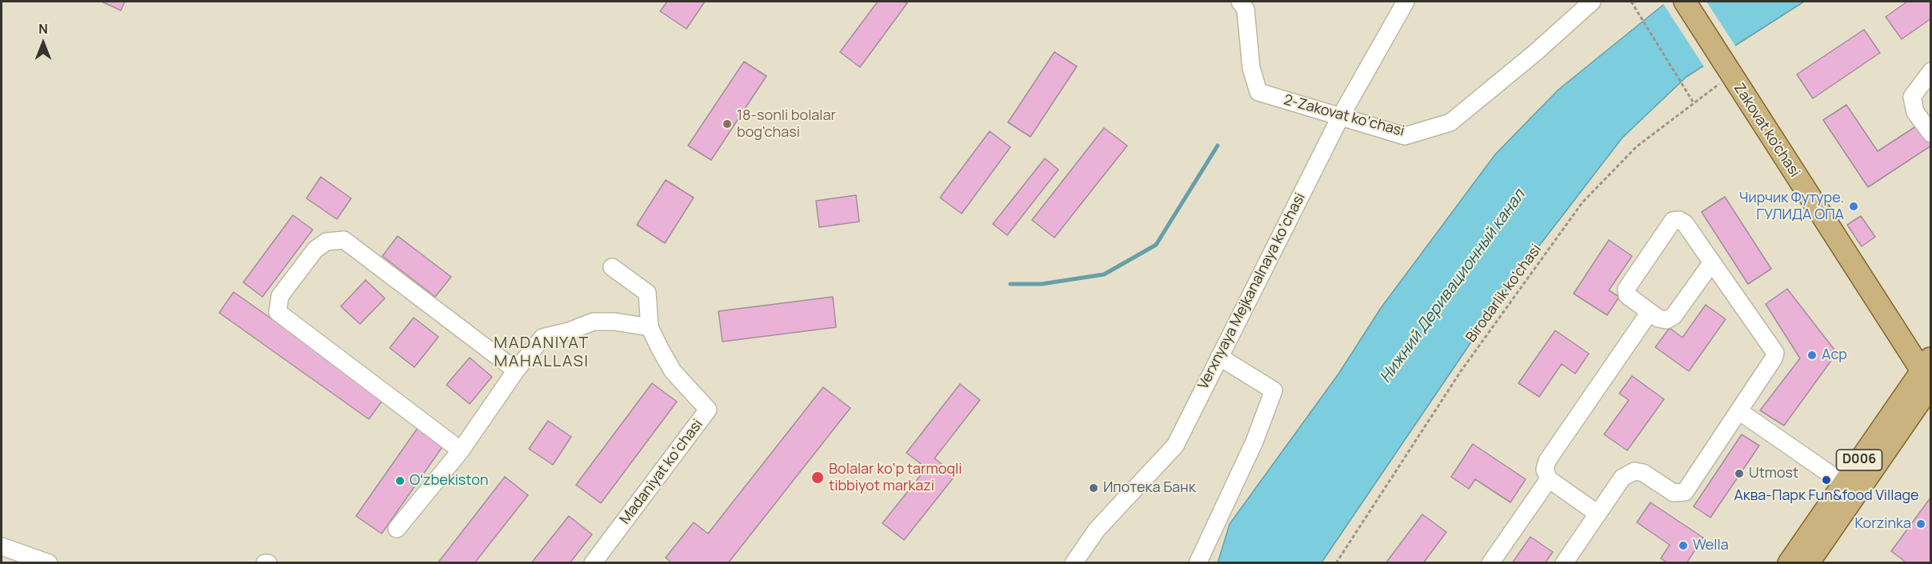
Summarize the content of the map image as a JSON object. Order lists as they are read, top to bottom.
{
  "streets": {
    "main road": ["Zakovat ko'chasi", "D006"],
    "street": ["2-Zakovat ko‘chasi", "Verxnyaya Mejkanalnaya ko‘chasi", "Madaniyat ko‘chasi"],
    "path": ["Birodarlik ko'chasi"]
  },
  "crossings": [
    ["2-Zakovat ko‘chasi", "Verxnyaya Mejkanalnaya ko‘chasi"],
    ["Zakovat ko'chasi", "Birodarlik ko'chasi"],
    ["Zakovat ko'chasi", "D006"]
  ],
  "districts": ["MADANIYAT MAHALLASI"],
  "water": ["Нижний Деривационный канал"],
  "places": [
    "18-sonli bolalar bog'chasi",
    "Чирчик Футуре. ГУЛИДА ОПА",
    "Аср",
    "Utmost",
    "Bolalar ko‘p tarmoqli tibbiyot markazi",
    "Аква-Парк Fun&food Village",
    "Oʻzbekiston",
    "Ипотека Банк",
    "Korzinka",
    "Wella"
  ],
  "north": "top"
}
